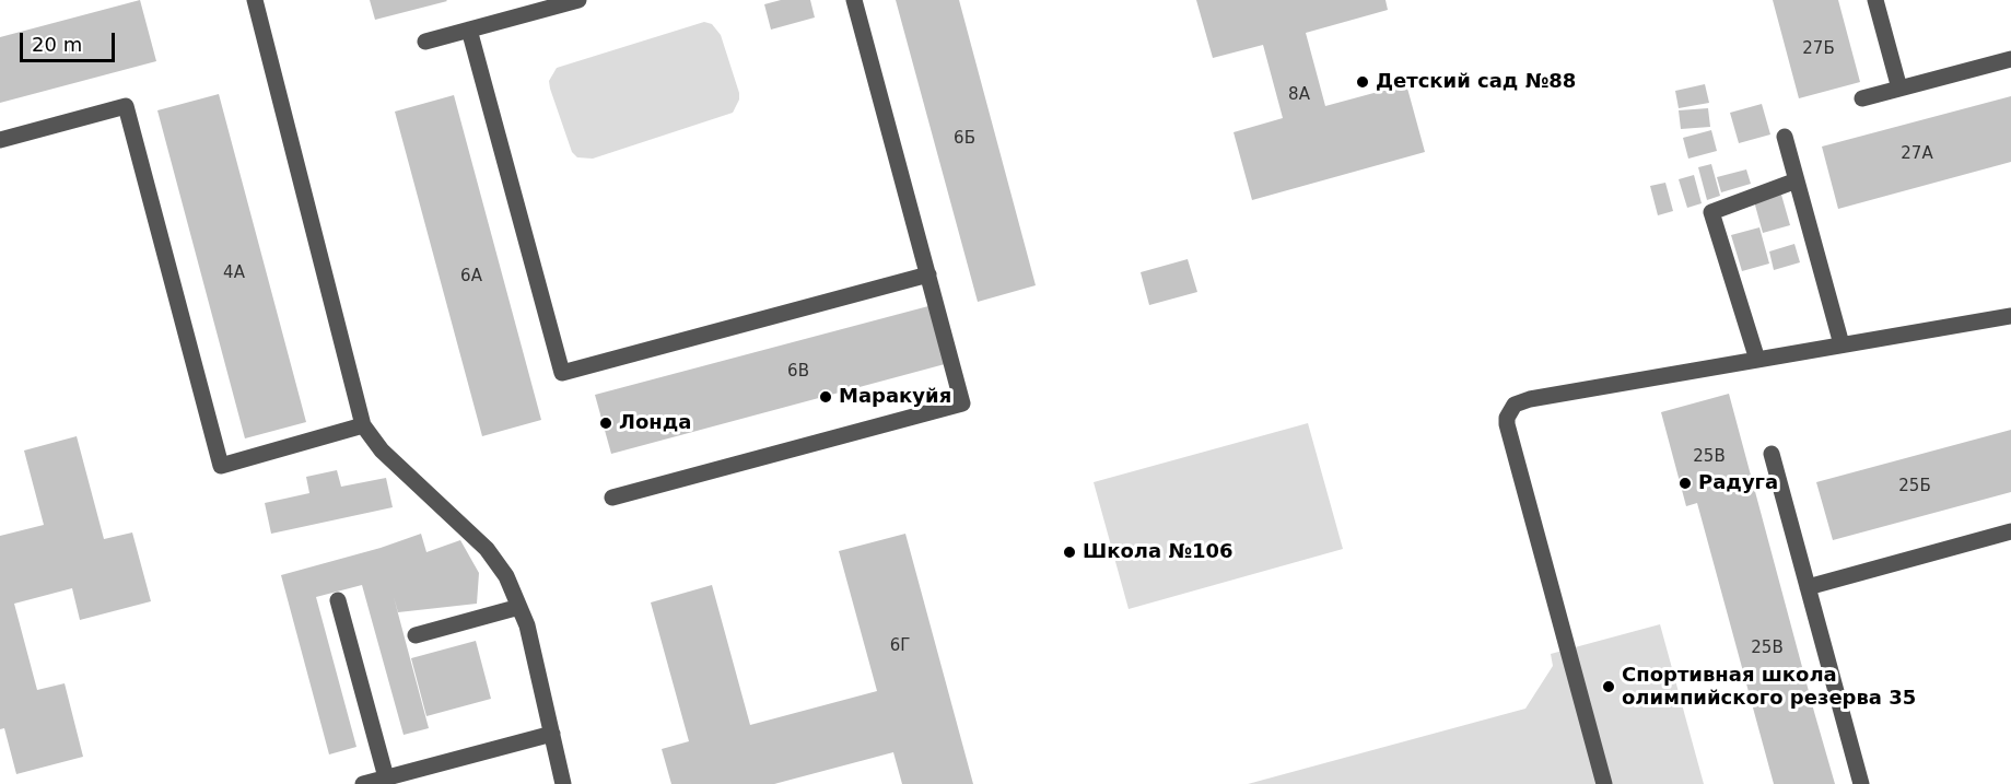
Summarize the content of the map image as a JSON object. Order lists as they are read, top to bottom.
{
  "places": [
    "Детский сад №88",
    "Маракуйя",
    "Лонда",
    "Радуга",
    "Школа №106",
    "Спортивная школа олимпийского резерва 35"
  ],
  "house_numbers": [
    "27Б",
    "8А",
    "6Б",
    "27А",
    "4А",
    "6А",
    "6В",
    "25В",
    "25Б",
    "6Г",
    "25В"
  ],
  "scale_bar": "20 m"
}
